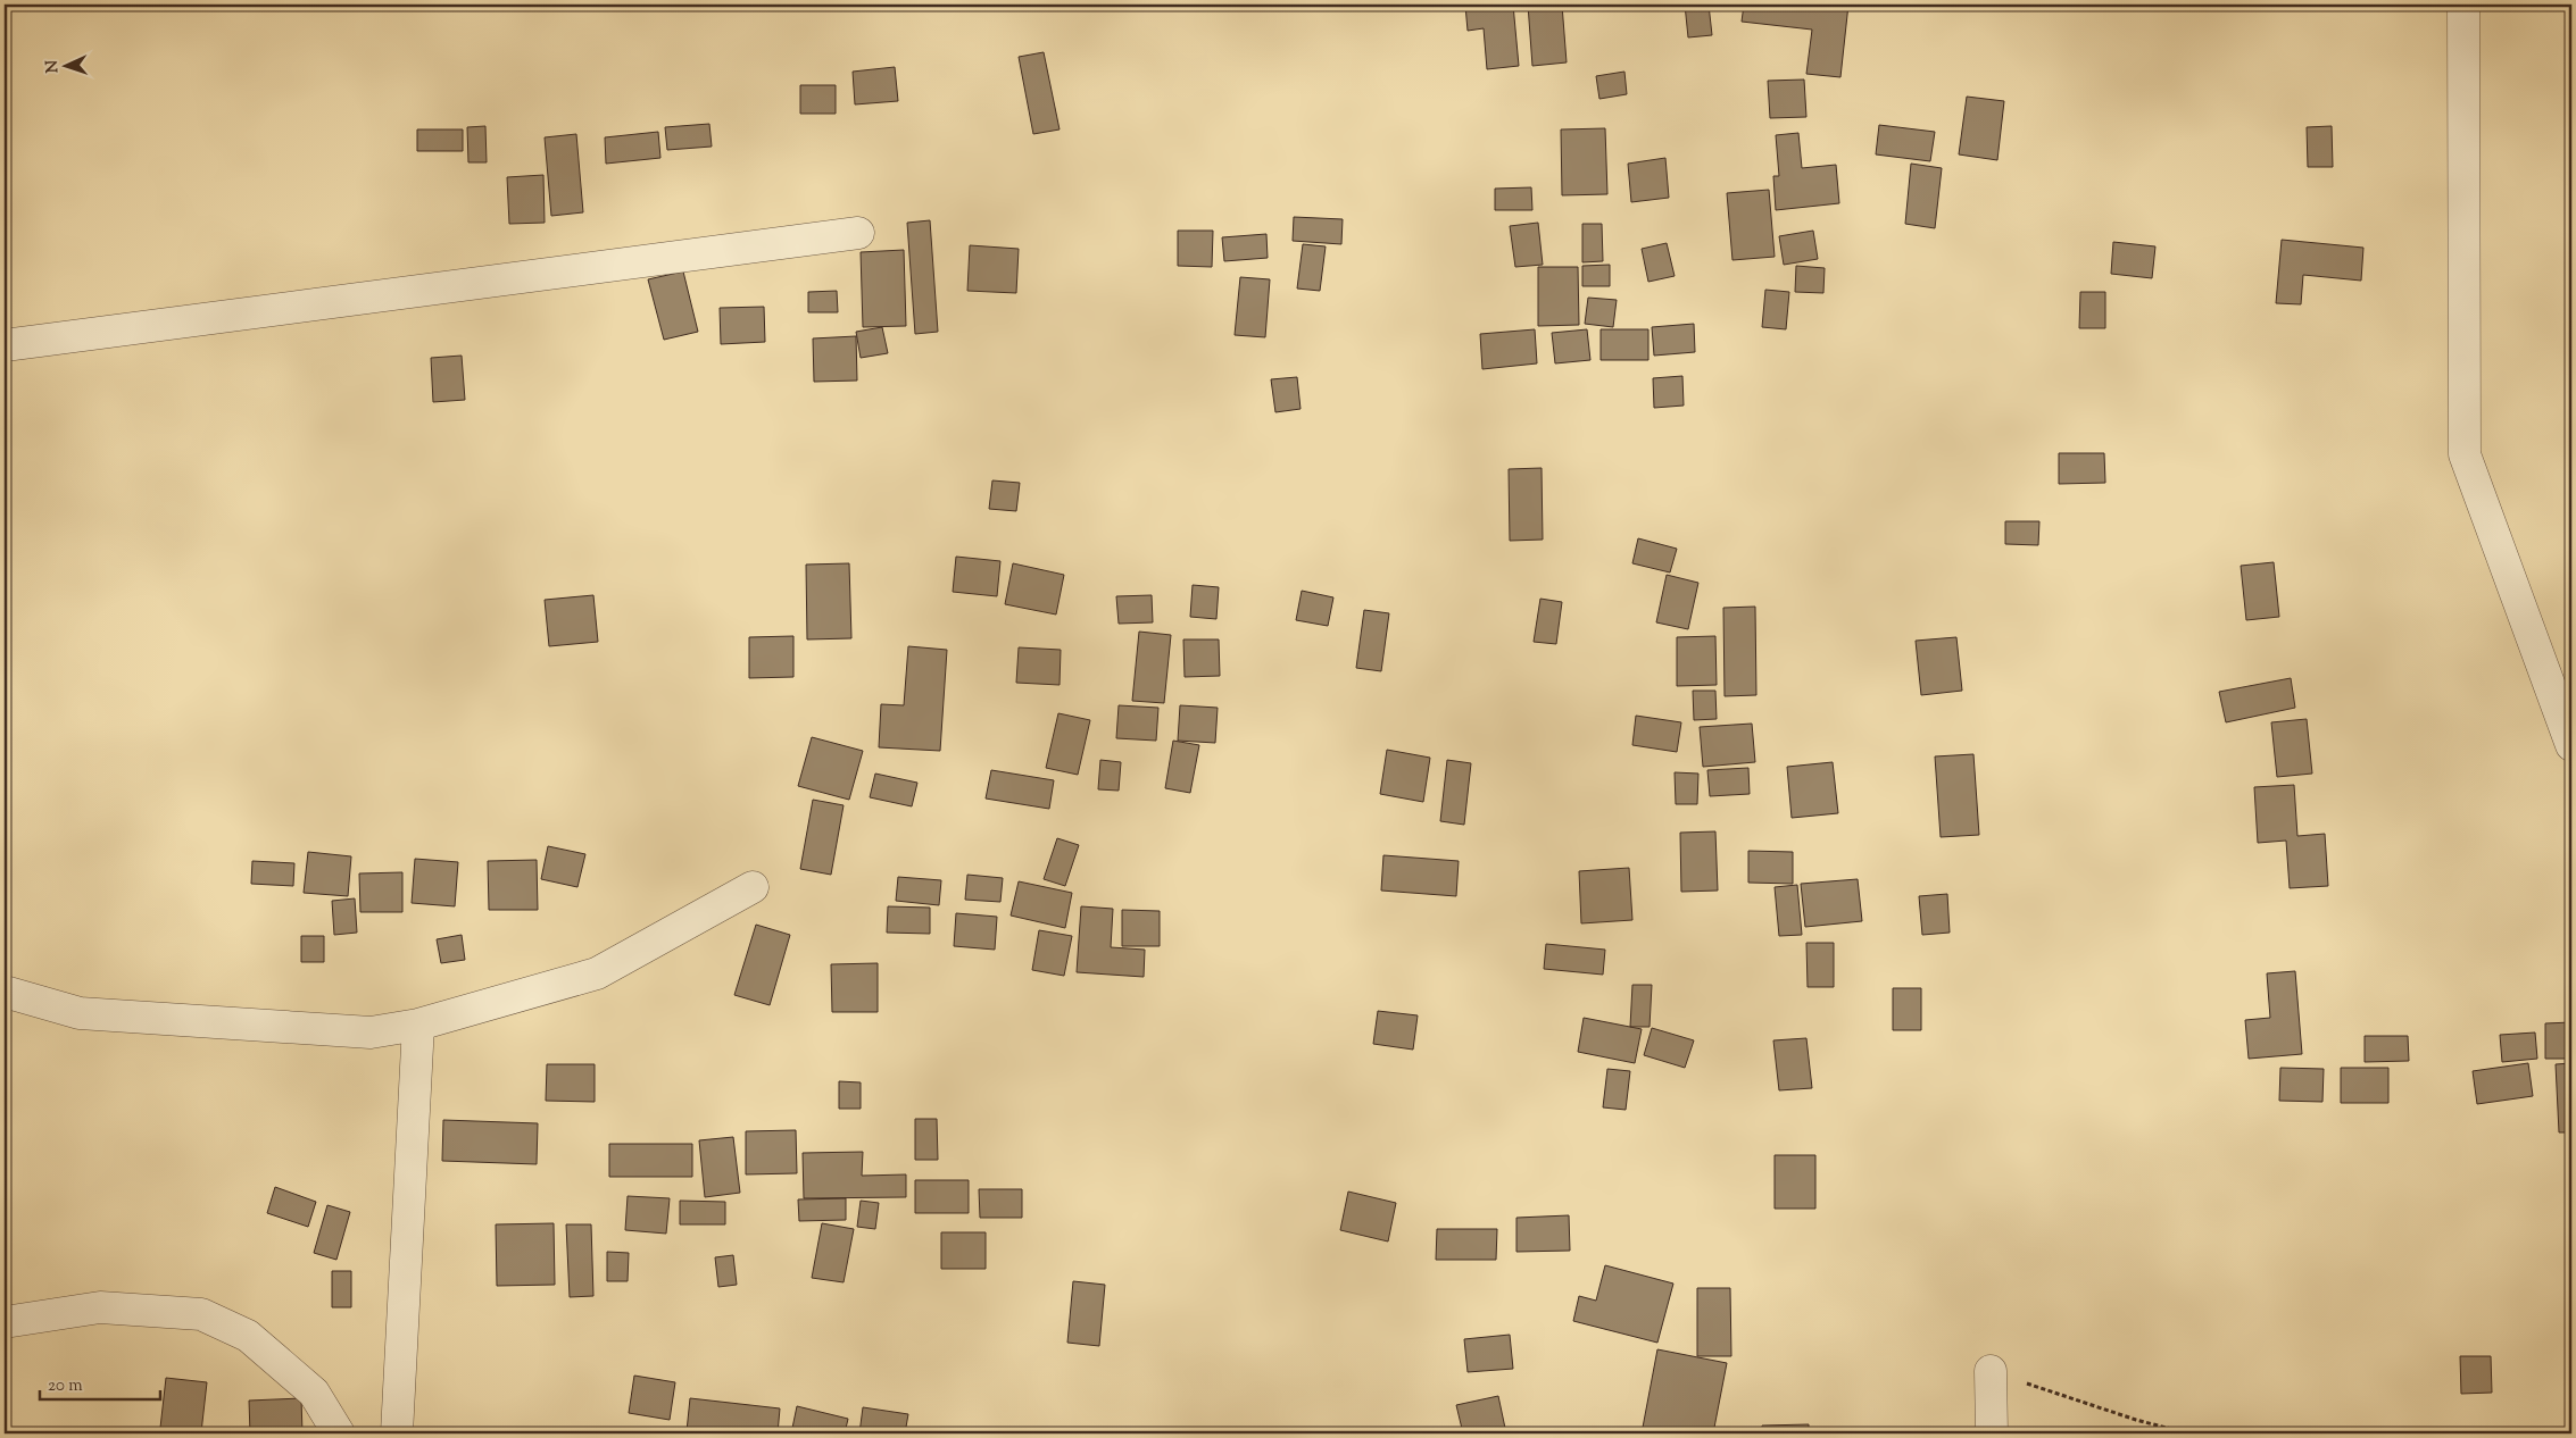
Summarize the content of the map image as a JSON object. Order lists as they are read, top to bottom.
{
  "scale_bar": "20 m",
  "north": "left"
}
